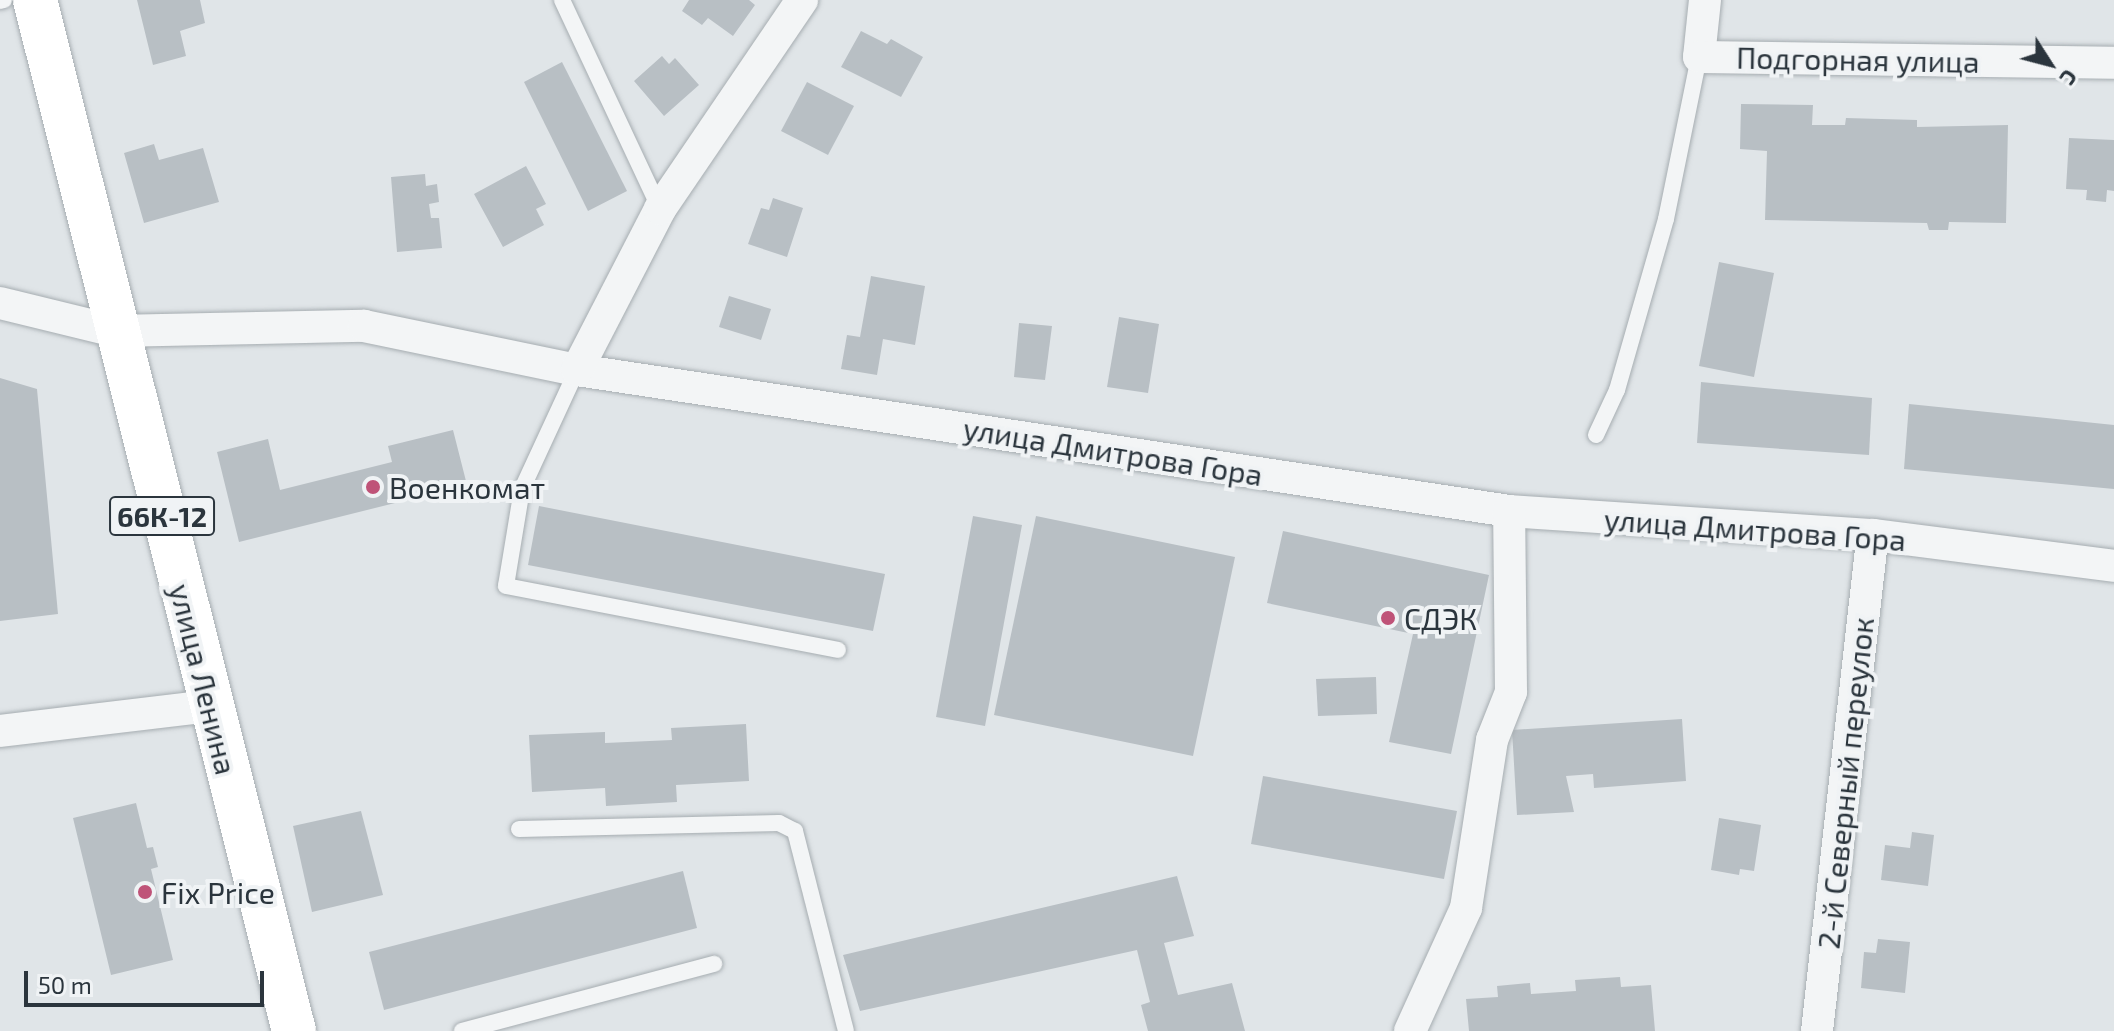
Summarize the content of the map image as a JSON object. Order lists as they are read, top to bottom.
{
  "streets": {
    "main road": ["66К-12", "улица Ленина"],
    "street": ["Подгорная улица", "улица Дмитрова Гора", "2-й Северный переулок"]
  },
  "crossings": [
    ["улица Дмитрова Гора", "улица Ленина"],
    ["улица Дмитрова Гора", "2-й Северный переулок"]
  ],
  "places": ["Военкомат", "СДЭК", "Fix Price"],
  "scale_bar": "50 m",
  "north": "bottom right"
}
